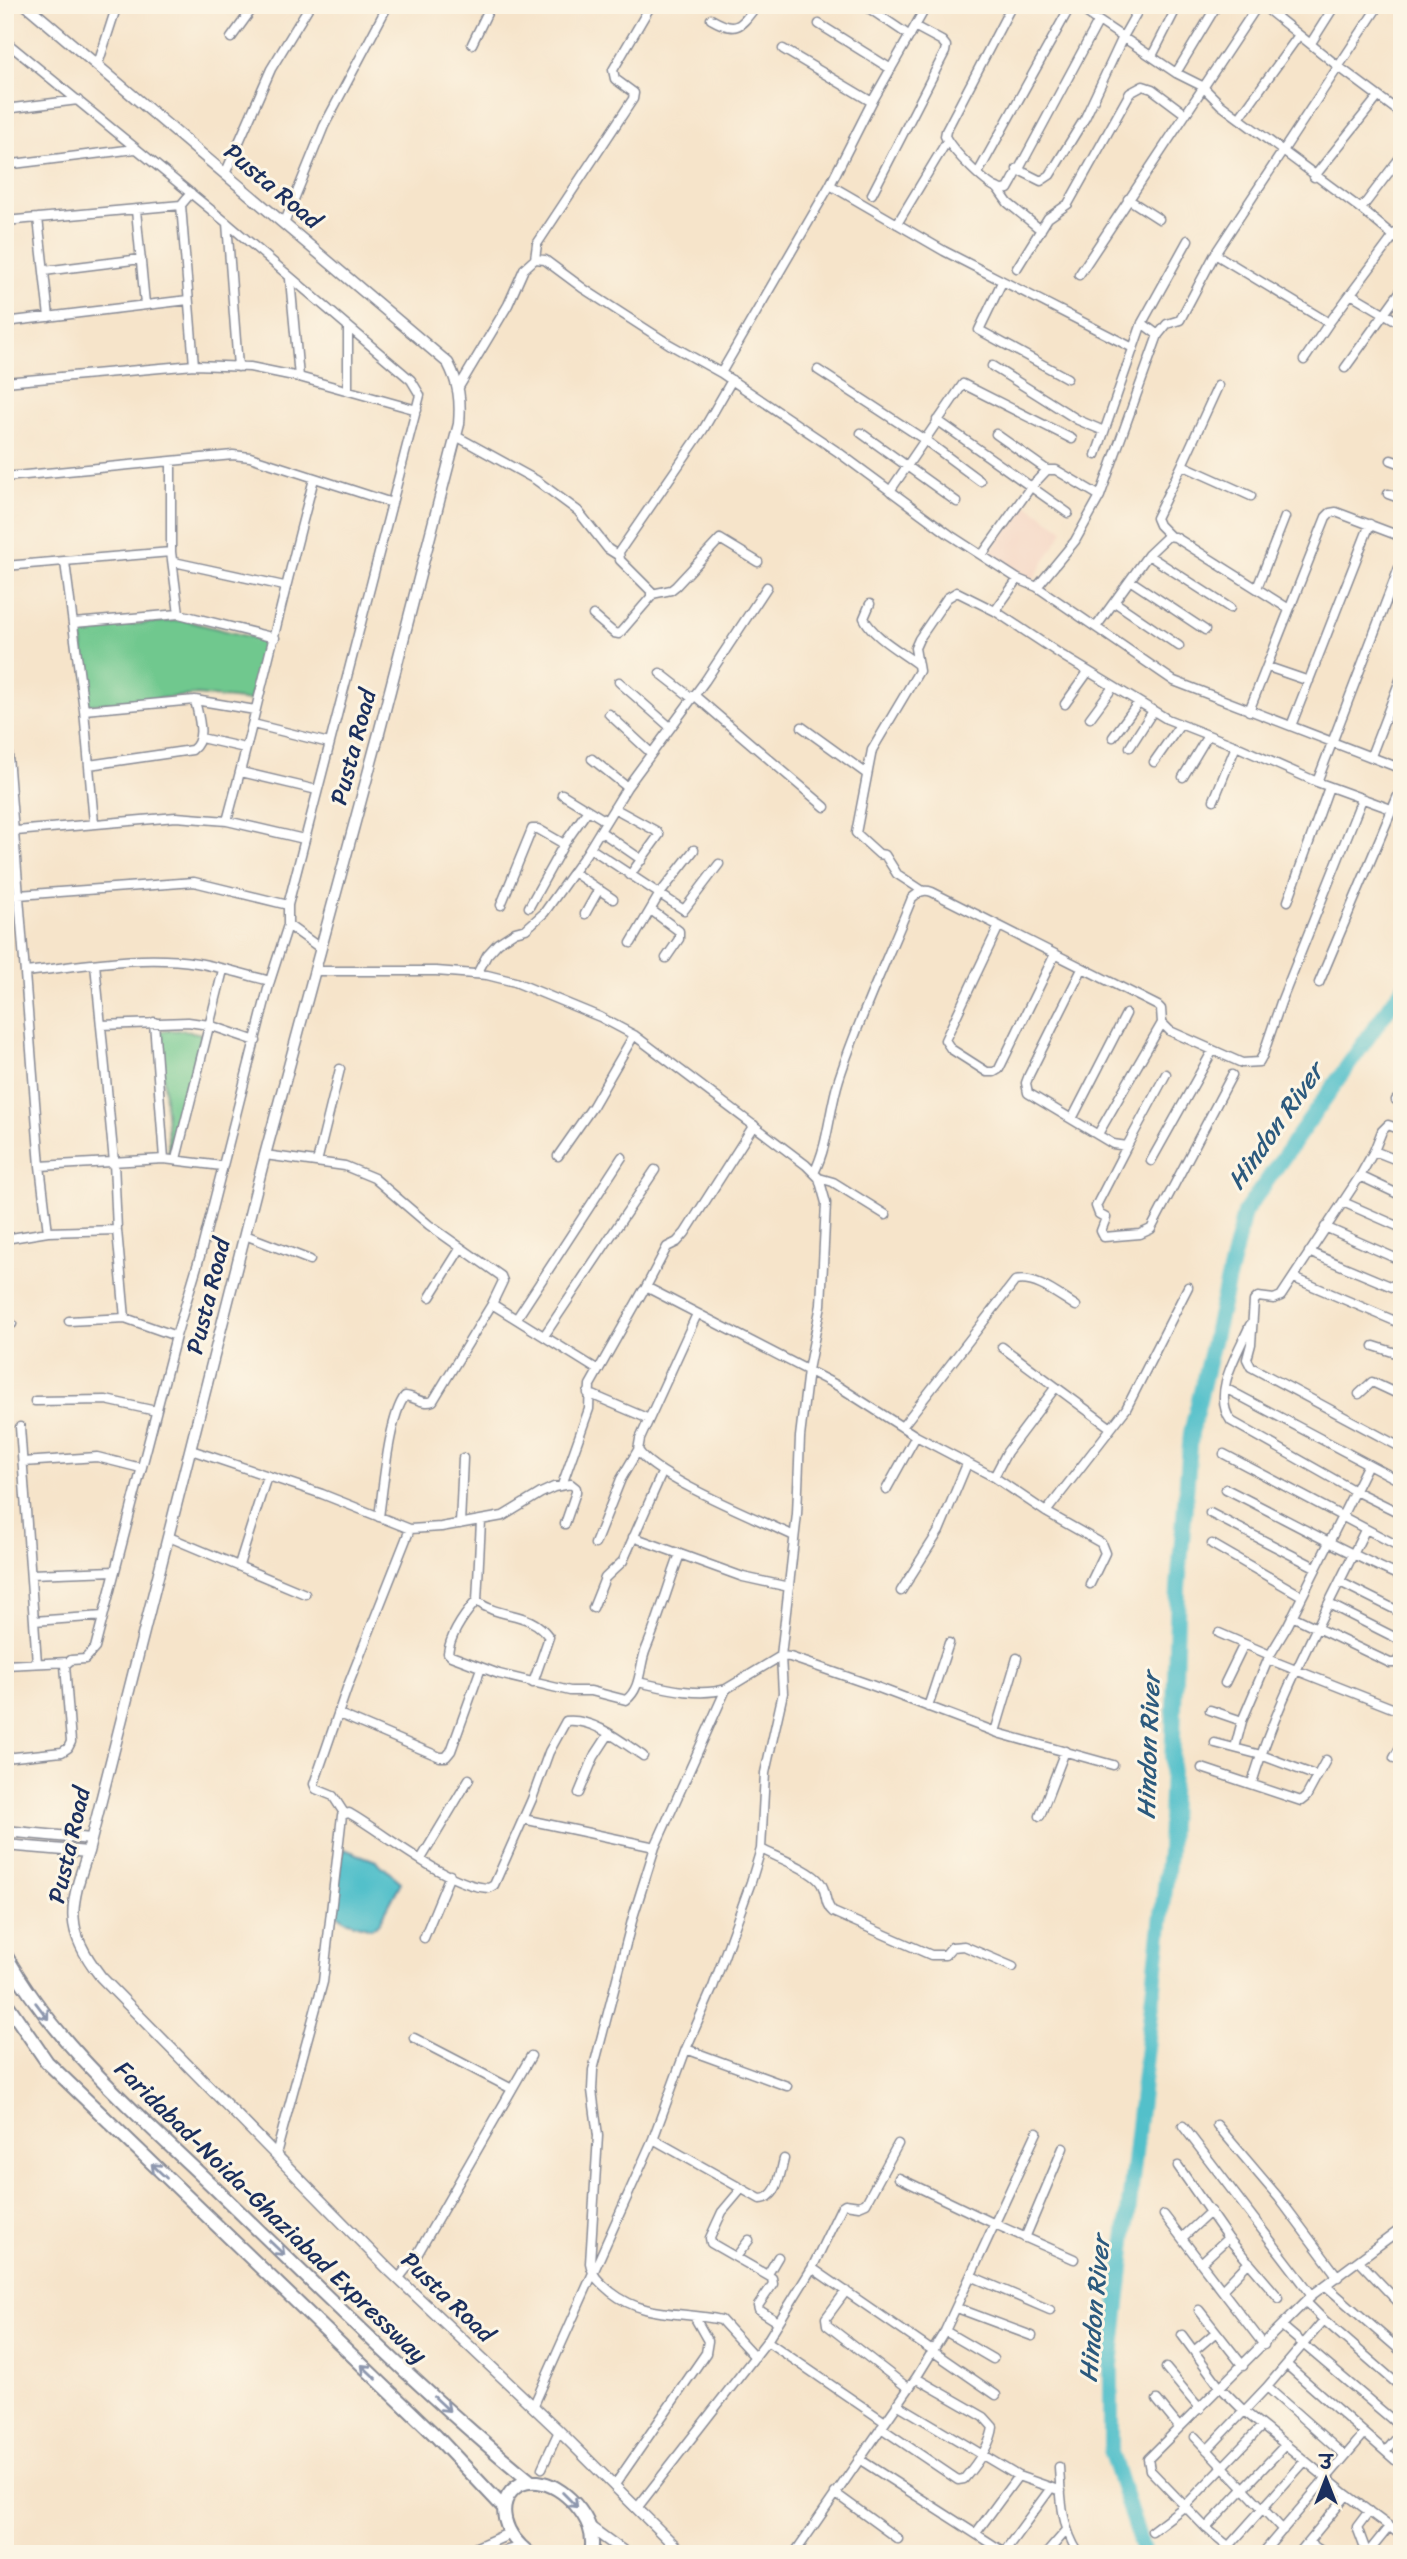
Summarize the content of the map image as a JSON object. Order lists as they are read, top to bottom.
{
  "streets": {
    "main road": ["Faridabad-Noida-Ghaziabad Expressway"],
    "street": ["Pusta Road"]
  },
  "water": ["Hindon River"],
  "north": "top"
}
